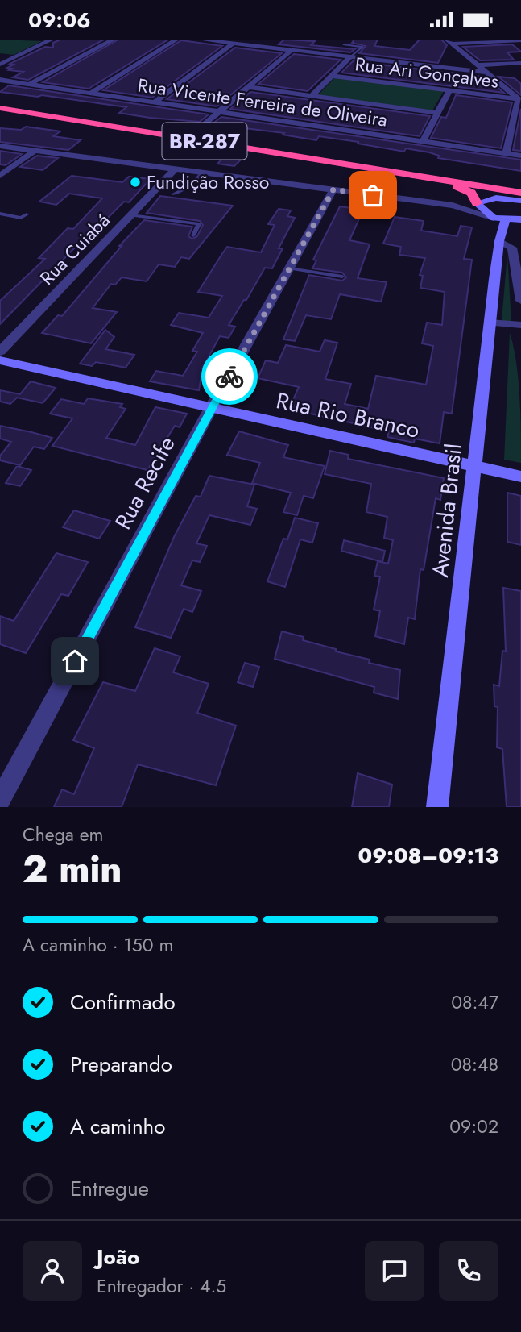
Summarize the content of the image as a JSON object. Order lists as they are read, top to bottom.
{
  "streets": {
    "highway": ["BR-287"],
    "street": [
      "Rua Ari Gonçalves",
      "Rua Vicente Ferreira de Oliveira",
      "Rua Cuiabá",
      "Rua Rio Branco",
      "Rua Recife",
      "Avenida Brasil"
    ]
  },
  "crossings": [
    ["Rua Rio Branco", "Rua Recife"],
    ["Rua Rio Branco", "Avenida Brasil"]
  ],
  "places": ["Fundição Rosso"],
  "page": {
    "status": "09:06",
    "heading": ["2 min", "Chega em", "09:08–09:13"],
    "panel": ["João", "Entregador · 4.5"],
    "bar": "A caminho · 150 m",
    "list": [
      ["Confirmado", "08:47"],
      ["Preparando", "08:48"],
      ["A caminho", "09:02"],
      "Entregue"
    ]
  }
}
